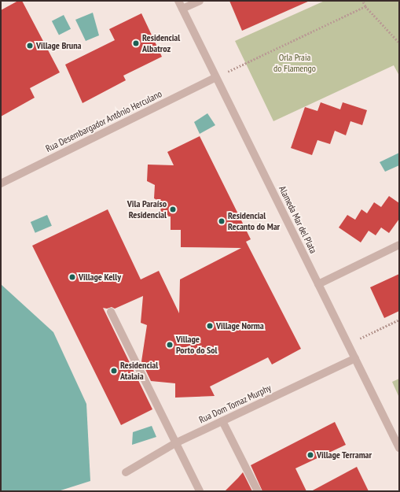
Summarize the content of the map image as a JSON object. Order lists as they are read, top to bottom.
{
  "streets": {
    "street": ["Rua Desembargador Antônio Herculano", "Alameda Mar del Plata", "Rua Dom Tomaz Murphy"]
  },
  "crossings": [
    ["Rua Desembargador Antônio Herculano", "Alameda Mar del Plata"],
    ["Alameda Mar del Plata", "Rua Dom Tomaz Murphy"]
  ],
  "parks": ["Orla Praia do Flamengo"],
  "places": [
    "Residencial Albatroz",
    "Village Bruna",
    "Vila Paraíso Residencial",
    "Residencial Recanto do Mar",
    "Village Kelly",
    "Village Norma",
    "Village Porto do Sol",
    "Residencial Atalaia",
    "Village Terramar"
  ]
}
